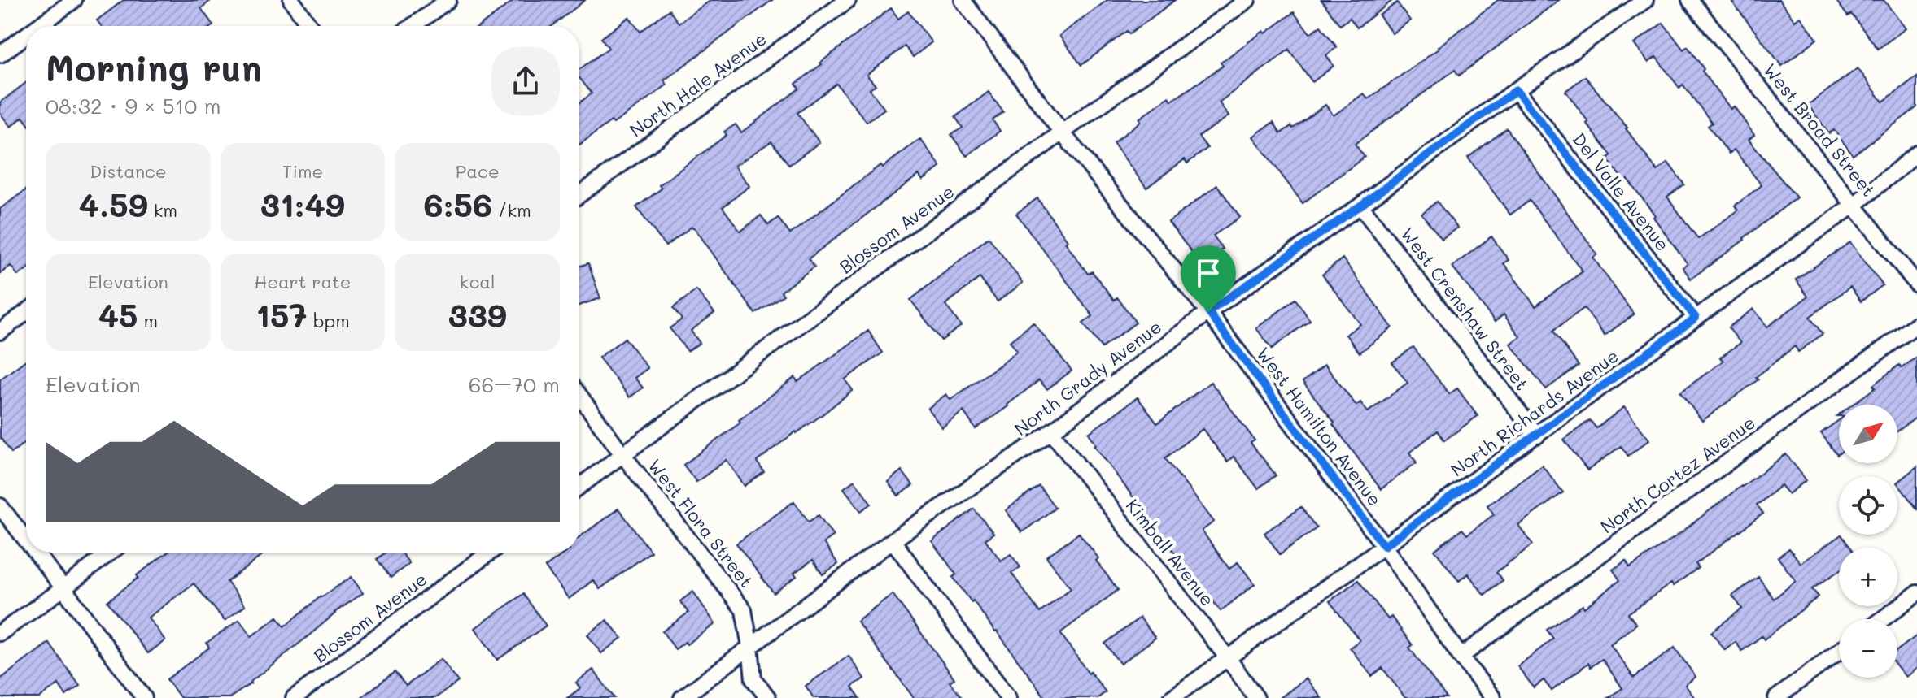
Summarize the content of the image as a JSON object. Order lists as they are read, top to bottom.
{
  "streets": {
    "street": [
      "North Hale Avenue",
      "West Broad Street",
      "Del Valle Avenue",
      "Blossom Avenue",
      "West Crenshaw Street",
      "North Grady Avenue",
      "North Richards Avenue",
      "West Hamilton Avenue",
      "North Cortez Avenue",
      "West Flora Street",
      "Kimball Avenue"
    ]
  },
  "crossings": [
    ["West Broad Street", "North Richards Avenue"],
    ["Del Valle Avenue", "North Grady Avenue"],
    ["Del Valle Avenue", "North Richards Avenue"],
    ["Blossom Avenue", "West Hamilton Avenue"],
    ["Blossom Avenue", "West Flora Street"],
    ["West Crenshaw Street", "North Grady Avenue"],
    ["West Crenshaw Street", "North Richards Avenue"],
    ["North Grady Avenue", "West Hamilton Avenue"],
    ["North Grady Avenue", "West Flora Street"],
    ["North Grady Avenue", "Kimball Avenue"],
    ["North Richards Avenue", "West Hamilton Avenue"],
    ["North Richards Avenue", "Kimball Avenue"],
    ["West Hamilton Avenue", "North Cortez Avenue"]
  ],
  "north": "top right",
  "page": {
    "heading": ["Morning run", "08:32 · 9 × 510 m"],
    "stats": [
      ["Distance", "4.59 km"],
      ["Time", "31:49"],
      ["Pace", "6:56 /km"],
      ["Elevation", "45 m"],
      ["Heart rate", "157 bpm"],
      ["kcal", "339"]
    ],
    "chart": ["Elevation", "66–70 m"],
    "map_buttons": ["+", "−"]
  }
}
